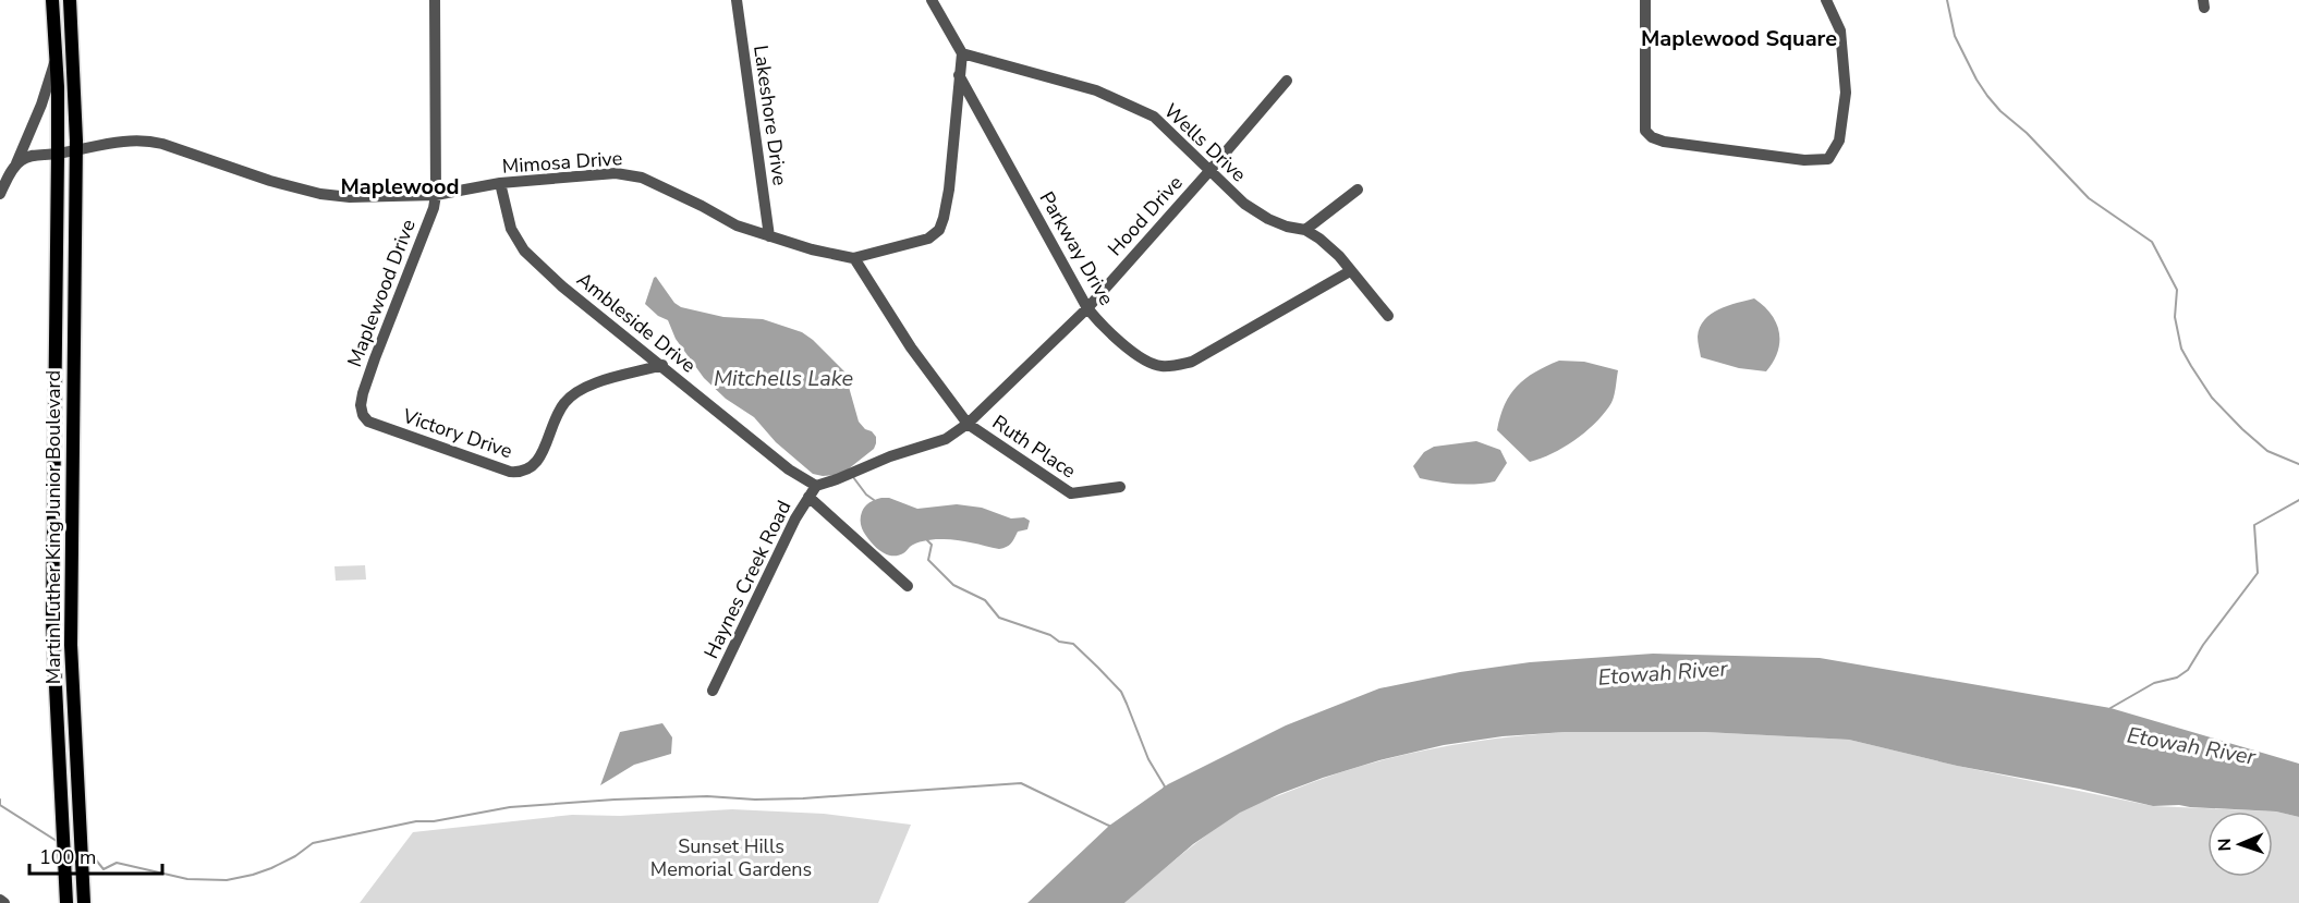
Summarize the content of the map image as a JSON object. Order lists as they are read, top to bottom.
{
  "streets": {
    "main road": ["Martin Luther King Junior Boulevard"],
    "street": [
      "Lakeshore Drive",
      "Wells Drive",
      "Mimosa Drive",
      "Hood Drive",
      "Parkway Drive",
      "Maplewood Drive",
      "Ambleside Drive",
      "Victory Drive",
      "Ruth Place",
      "Haynes Creek Road"
    ]
  },
  "crossings": [
    ["Lakeshore Drive", "Mimosa Drive"],
    ["Wells Drive", "Mimosa Drive"],
    ["Wells Drive", "Hood Drive"],
    ["Wells Drive", "Parkway Drive"],
    ["Mimosa Drive", "Parkway Drive"],
    ["Mimosa Drive", "Maplewood Drive"],
    ["Mimosa Drive", "Ambleside Drive"],
    ["Mimosa Drive", "Ruth Place"],
    ["Mimosa Drive", "Martin Luther King Junior Boulevard"],
    ["Hood Drive", "Parkway Drive"],
    ["Hood Drive", "Ruth Place"],
    ["Maplewood Drive", "Victory Drive"],
    ["Ambleside Drive", "Victory Drive"],
    ["Ambleside Drive", "Haynes Creek Road"]
  ],
  "districts": ["Maplewood Square", "Maplewood"],
  "water": ["Mitchells Lake", "Etowah River"],
  "parks": ["Sunset Hills Memorial Gardens"],
  "scale_bar": "100 m",
  "north": "left"
}
